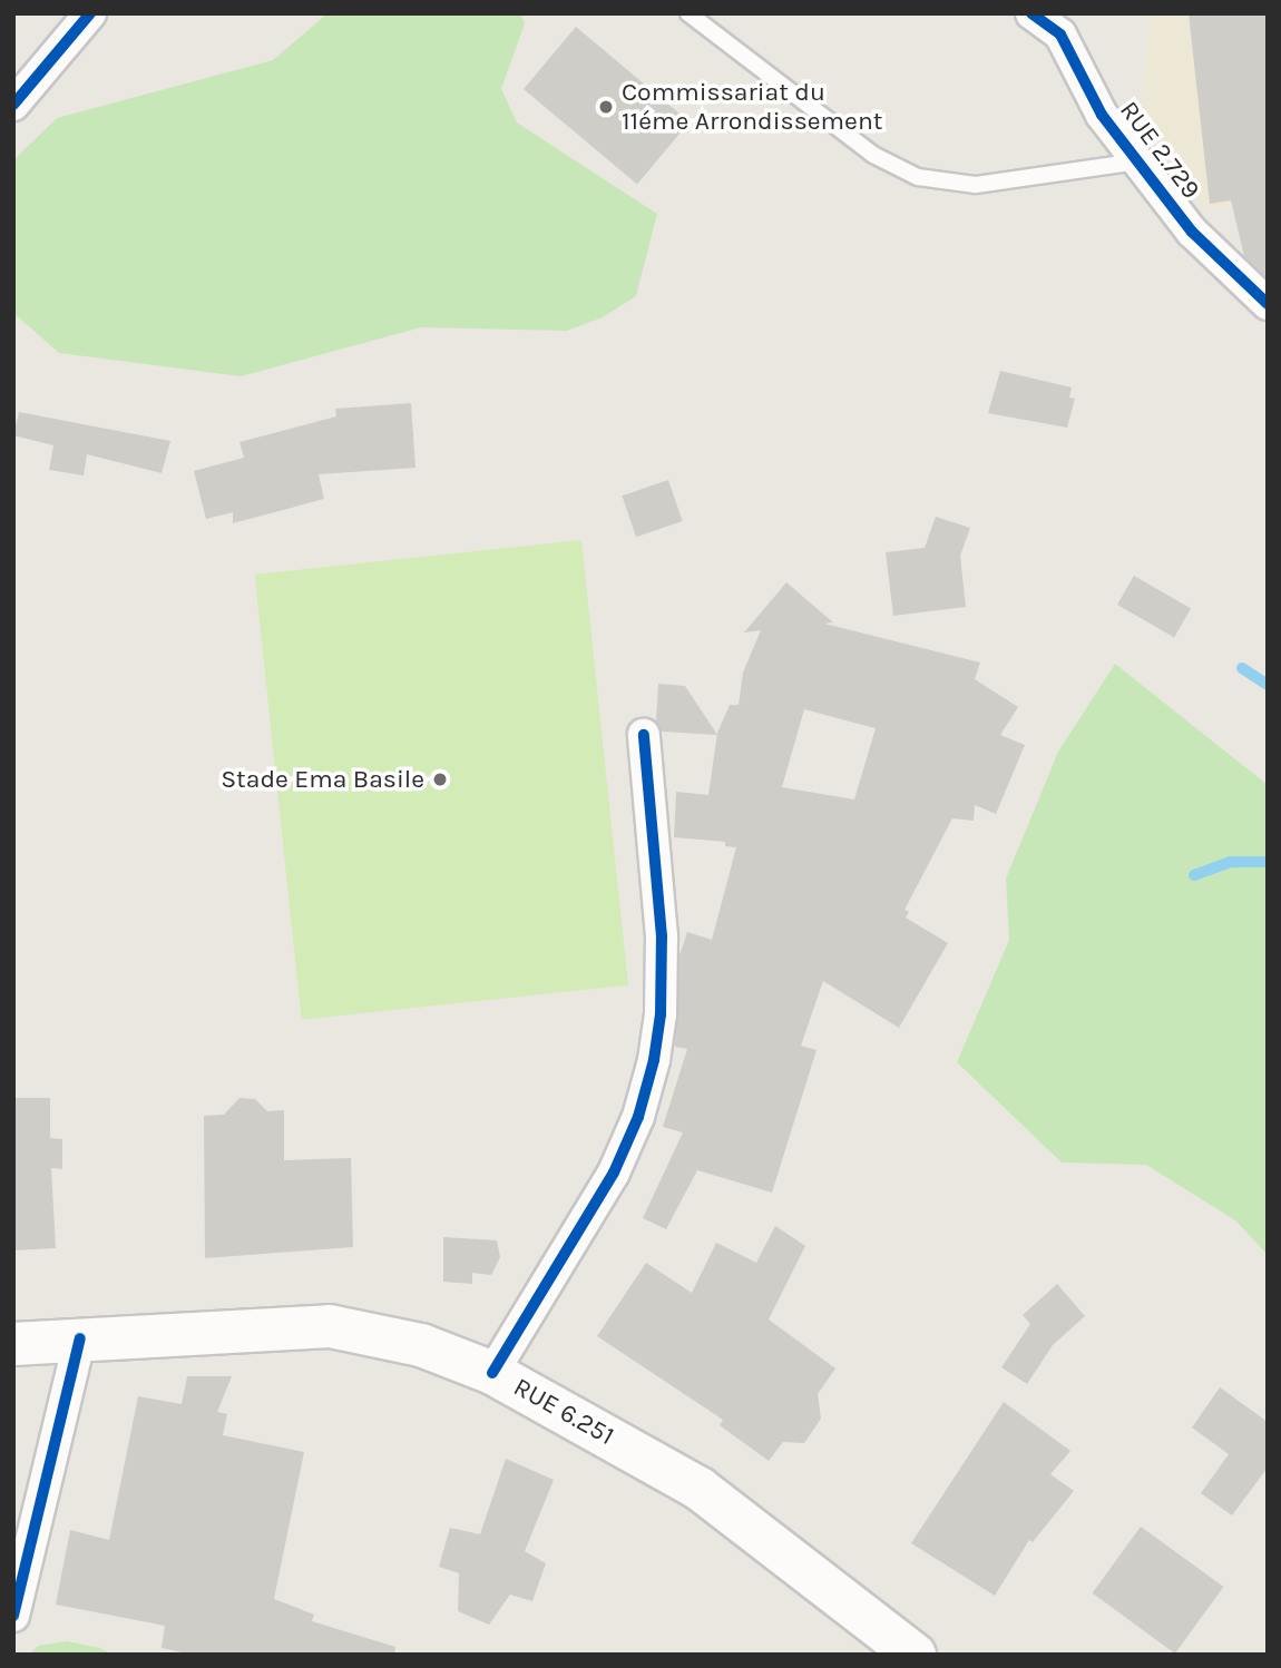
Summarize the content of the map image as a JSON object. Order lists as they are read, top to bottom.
{
  "streets": {
    "main road": ["RUE 6.251"],
    "street": ["RUE 2.729"]
  },
  "places": ["Commissariat du 11éme Arrondissement", "Stade Ema Basile"]
}
